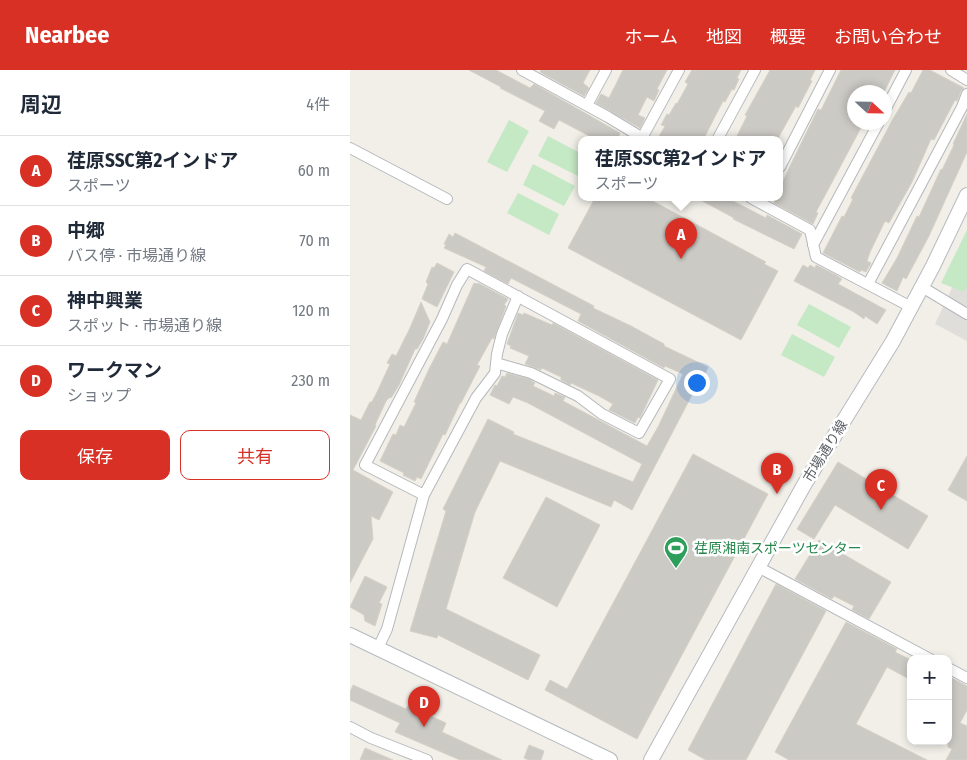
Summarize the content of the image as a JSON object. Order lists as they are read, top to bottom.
{
  "streets": {
    "street": ["市場通り線"]
  },
  "places": {
    "sports": ["荏原湘南スポーツセンター"]
  },
  "north": "right",
  "page": {
    "header": "Nearbee",
    "nav": [
      "ホーム",
      "地図",
      "概要",
      "お問い合わせ"
    ],
    "heading": ["周辺", "4件"],
    "list": [
      {
        "mark": "A",
        "name": "荏原SSC第2インドア",
        "note": "スポーツ",
        "value": "60 m"
      },
      {
        "mark": "B",
        "name": "中郷",
        "note": "バス停 · 市場通り線",
        "value": "70 m"
      },
      {
        "mark": "C",
        "name": "神中興業",
        "note": "スポット · 市場通り線",
        "value": "120 m"
      },
      {
        "mark": "D",
        "name": "ワークマン",
        "note": "ショップ",
        "value": "230 m"
      }
    ],
    "popup": ["荏原SSC第2インドア", "スポーツ"],
    "pins": [
      "A",
      "B",
      "C",
      "D"
    ],
    "buttons": ["保存", "共有"],
    "map_buttons": ["+", "−"]
  }
}
